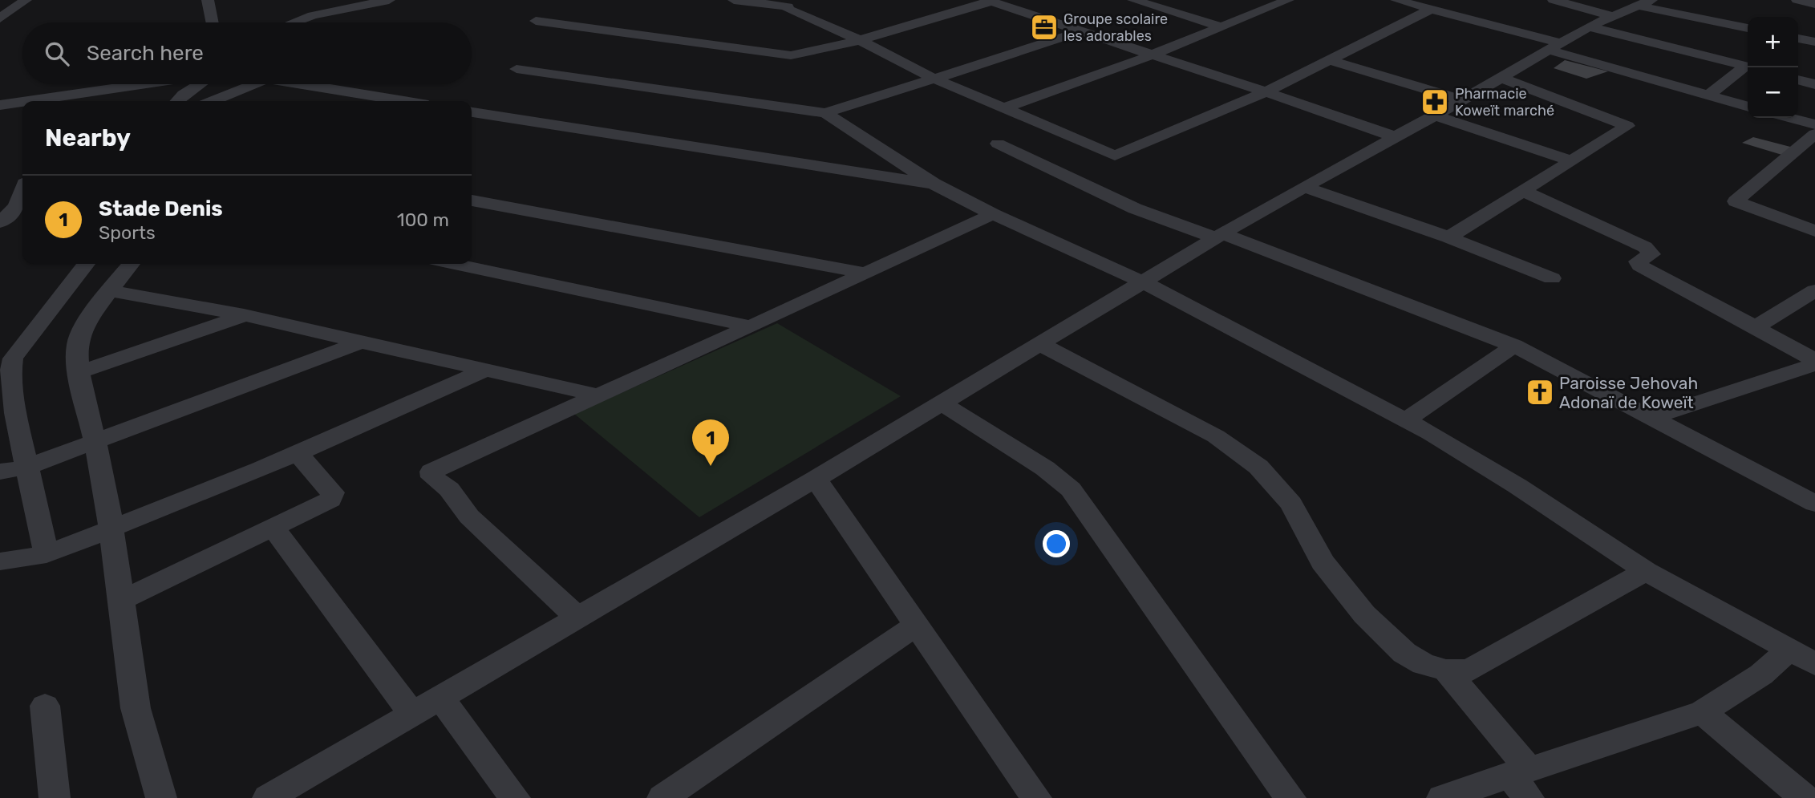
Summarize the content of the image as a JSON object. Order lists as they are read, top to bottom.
{
  "places": {
    "office": ["Groupe scolaire les adorables"],
    "pharmacy": ["Pharmacie Koweït marché"],
    "church": ["Paroisse Jehovah Adonaï de Koweït"]
  },
  "page": {
    "map_buttons": ["+", "−"],
    "search": "Search here",
    "heading": "Nearby",
    "list": [
      {
        "mark": "1",
        "name": "Stade Denis",
        "note": "Sports",
        "value": "100 m"
      }
    ],
    "pins": "1"
  }
}
